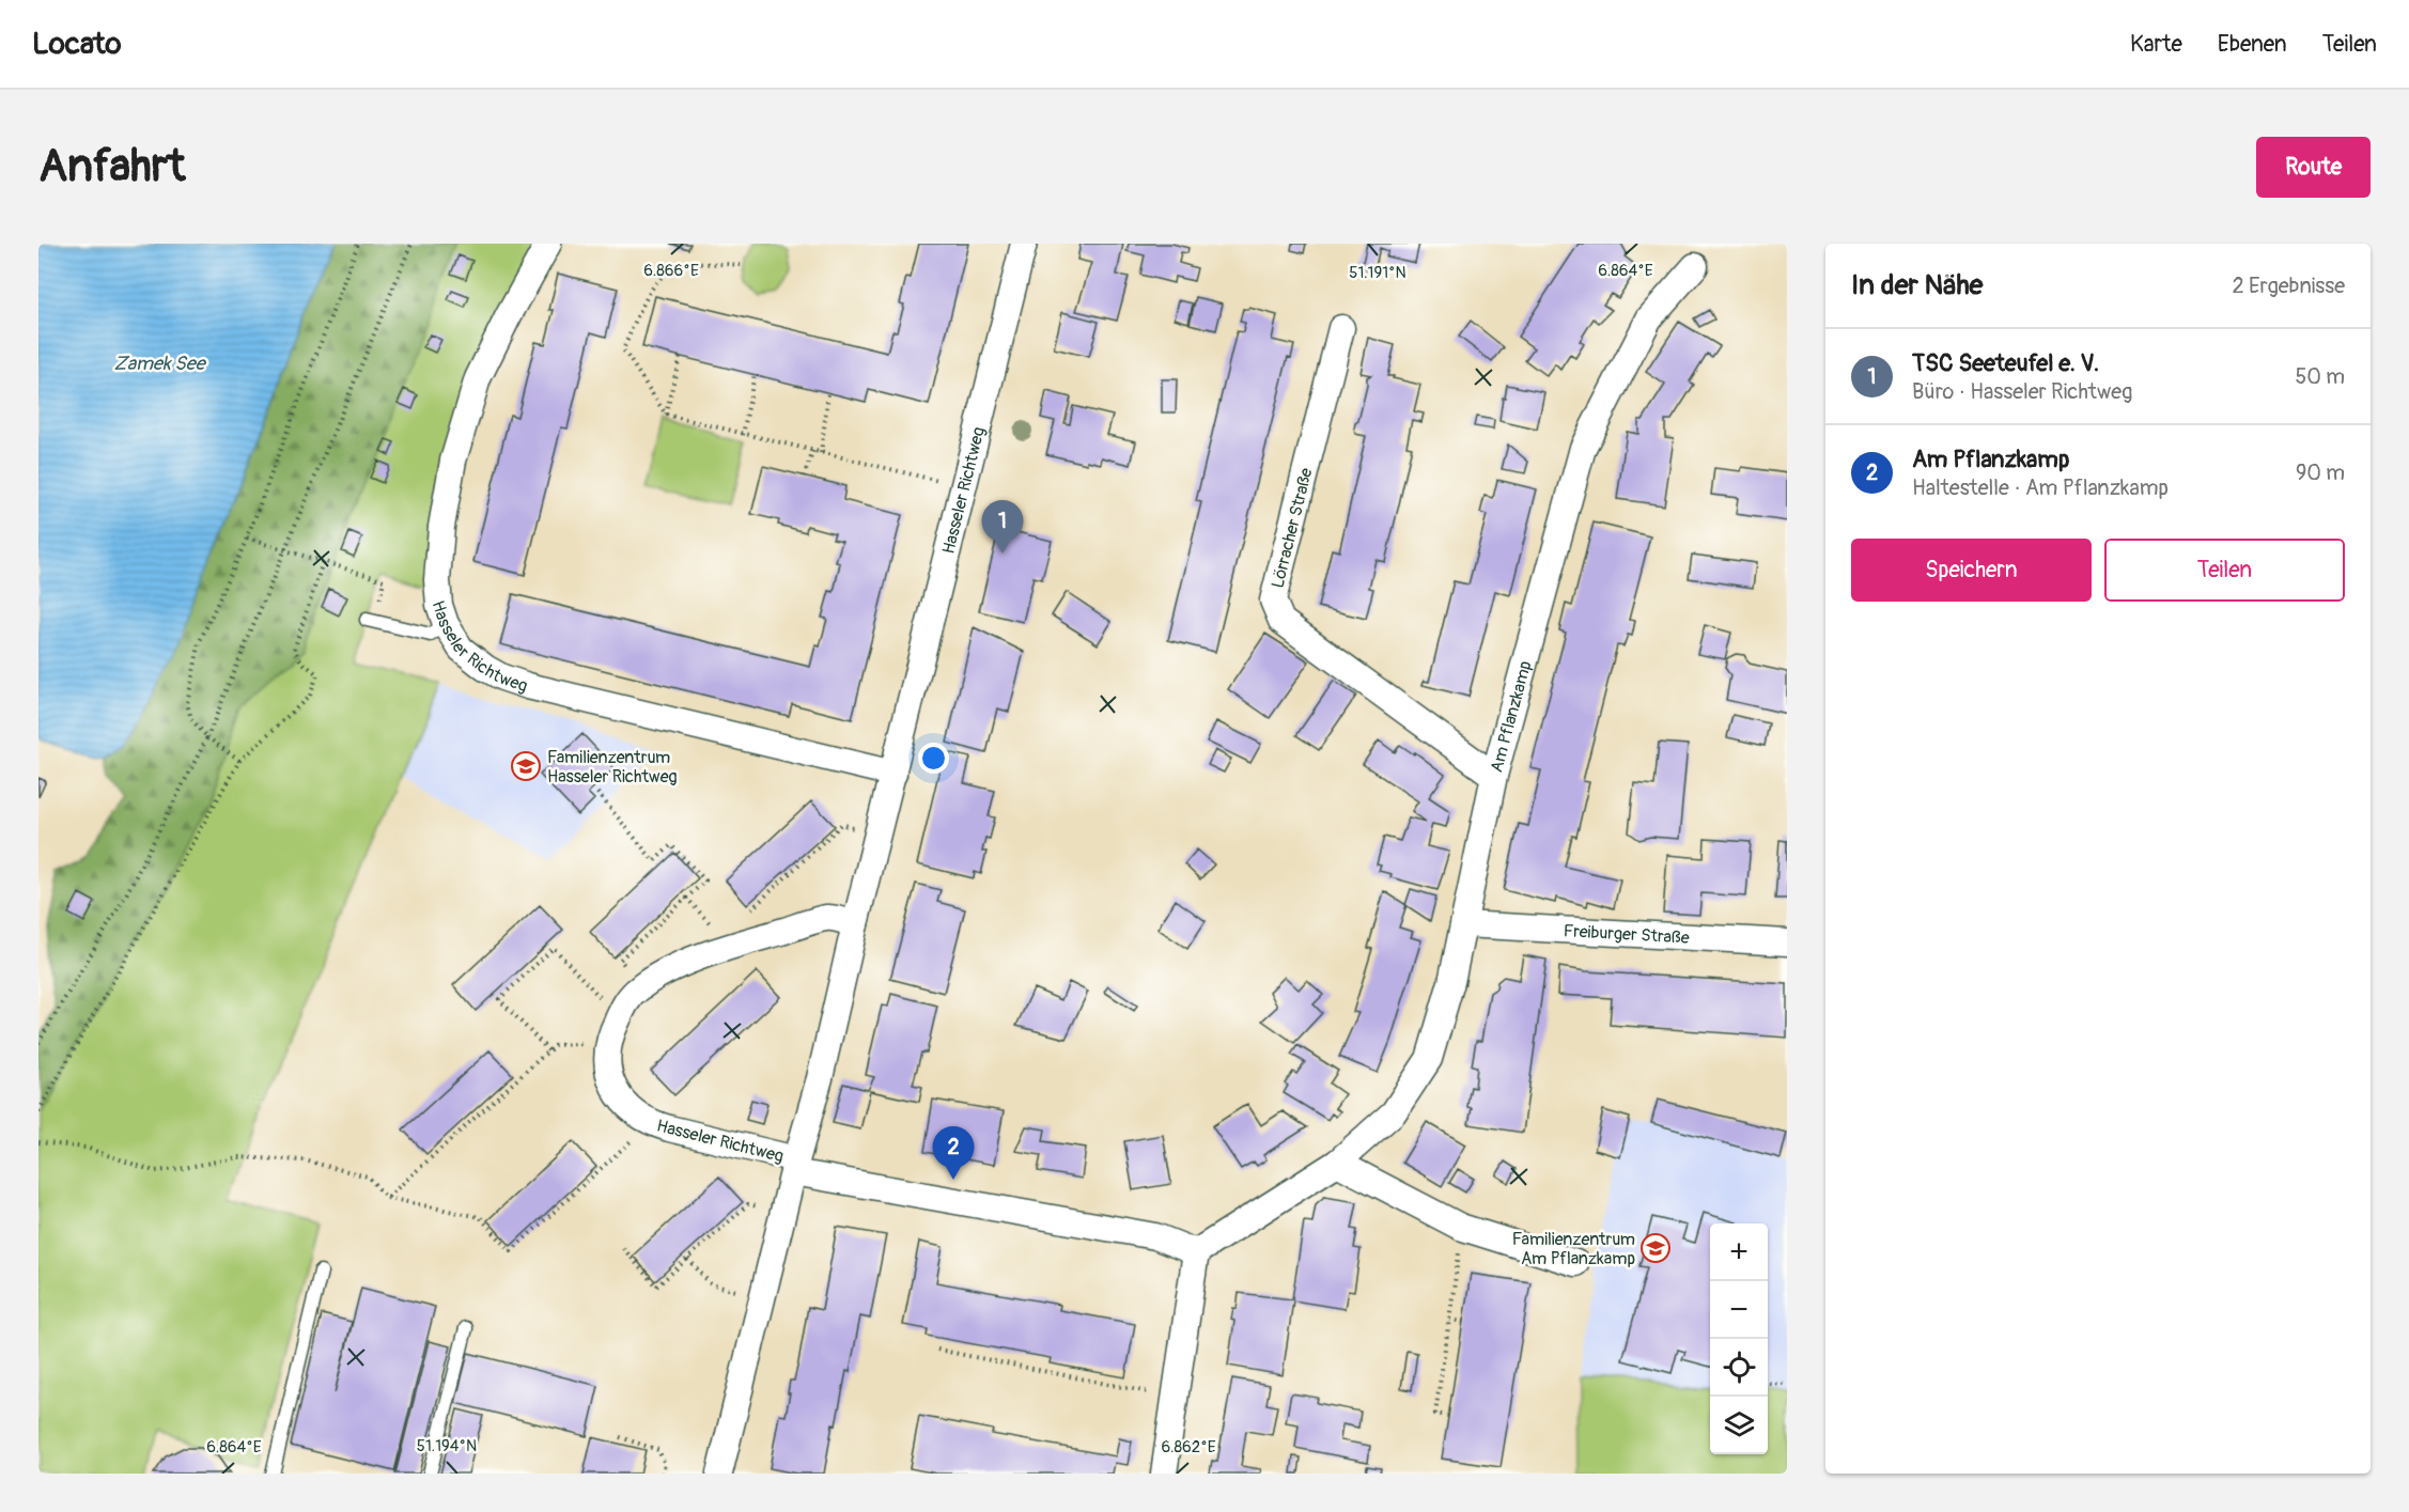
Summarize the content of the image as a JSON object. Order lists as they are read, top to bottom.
{
  "streets": {
    "street": [
      "Hasseler Richtweg",
      "Lörracher Straße",
      "Am Pflanzkamp",
      "Freiburger Straße"
    ]
  },
  "crossings": [
    ["Lörracher Straße", "Am Pflanzkamp"],
    ["Am Pflanzkamp", "Freiburger Straße"]
  ],
  "water": ["Zamek See"],
  "places": {
    "school or university": ["Familienzentrum Hasseler Richtweg", "Familienzentrum Am Pflanzkamp"]
  },
  "page": {
    "header": "Locato",
    "nav": ["Karte", "Ebenen", "Teilen"],
    "buttons": [
      "Route",
      ["Speichern", "Teilen"]
    ],
    "title": "Anfahrt",
    "heading": ["In der Nähe", "2 Ergebnisse"],
    "list": [
      {
        "mark": "1",
        "name": "TSC Seeteufel e. V.",
        "note": "Büro · Hasseler Richtweg",
        "value": "50 m"
      },
      {
        "mark": "2",
        "name": "Am Pflanzkamp",
        "note": "Haltestelle · Am Pflanzkamp",
        "value": "90 m"
      }
    ],
    "pins": ["1", "2"],
    "map_buttons": ["+", "−"]
  },
  "coordinates": [
    "6.866°E",
    "6.864°E",
    "51.191°N",
    "51.194°N",
    "6.862°E"
  ]
}
